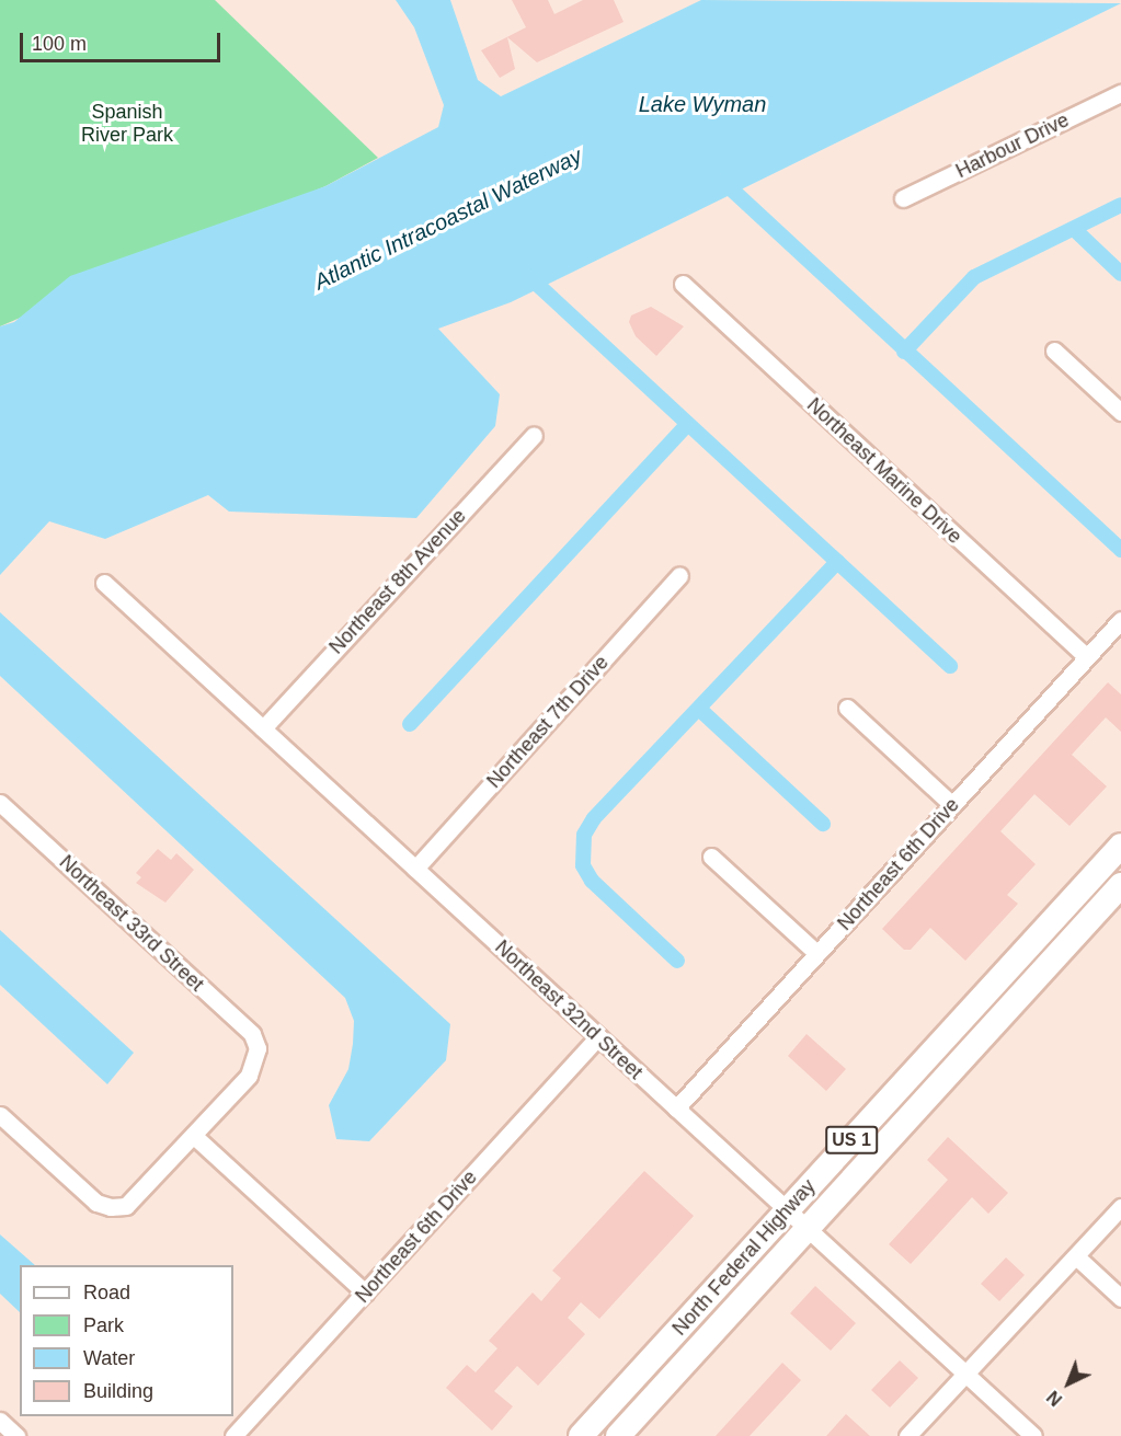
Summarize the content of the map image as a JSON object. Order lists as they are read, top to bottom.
{
  "streets": {
    "main road": ["US 1", "North Federal Highway"],
    "street": [
      "Harbour Drive",
      "Northeast Marine Drive",
      "Northeast 8th Avenue",
      "Northeast 7th Drive",
      "Northeast 6th Drive",
      "Northeast 33rd Street",
      "Northeast 32nd Street"
    ]
  },
  "crossings": [
    ["Northeast Marine Drive", "Northeast 6th Drive"],
    ["Northeast 8th Avenue", "Northeast 32nd Street"],
    ["Northeast 7th Drive", "Northeast 32nd Street"],
    ["Northeast 6th Drive", "Northeast 32nd Street"],
    ["Northeast 32nd Street", "North Federal Highway"]
  ],
  "water": ["Lake Wyman", "Atlantic Intracoastal Waterway"],
  "parks": ["Spanish River Park"],
  "legend": [
    "Road",
    "Park",
    "Water",
    "Building"
  ],
  "scale_bar": "100 m",
  "north": "bottom left"
}
